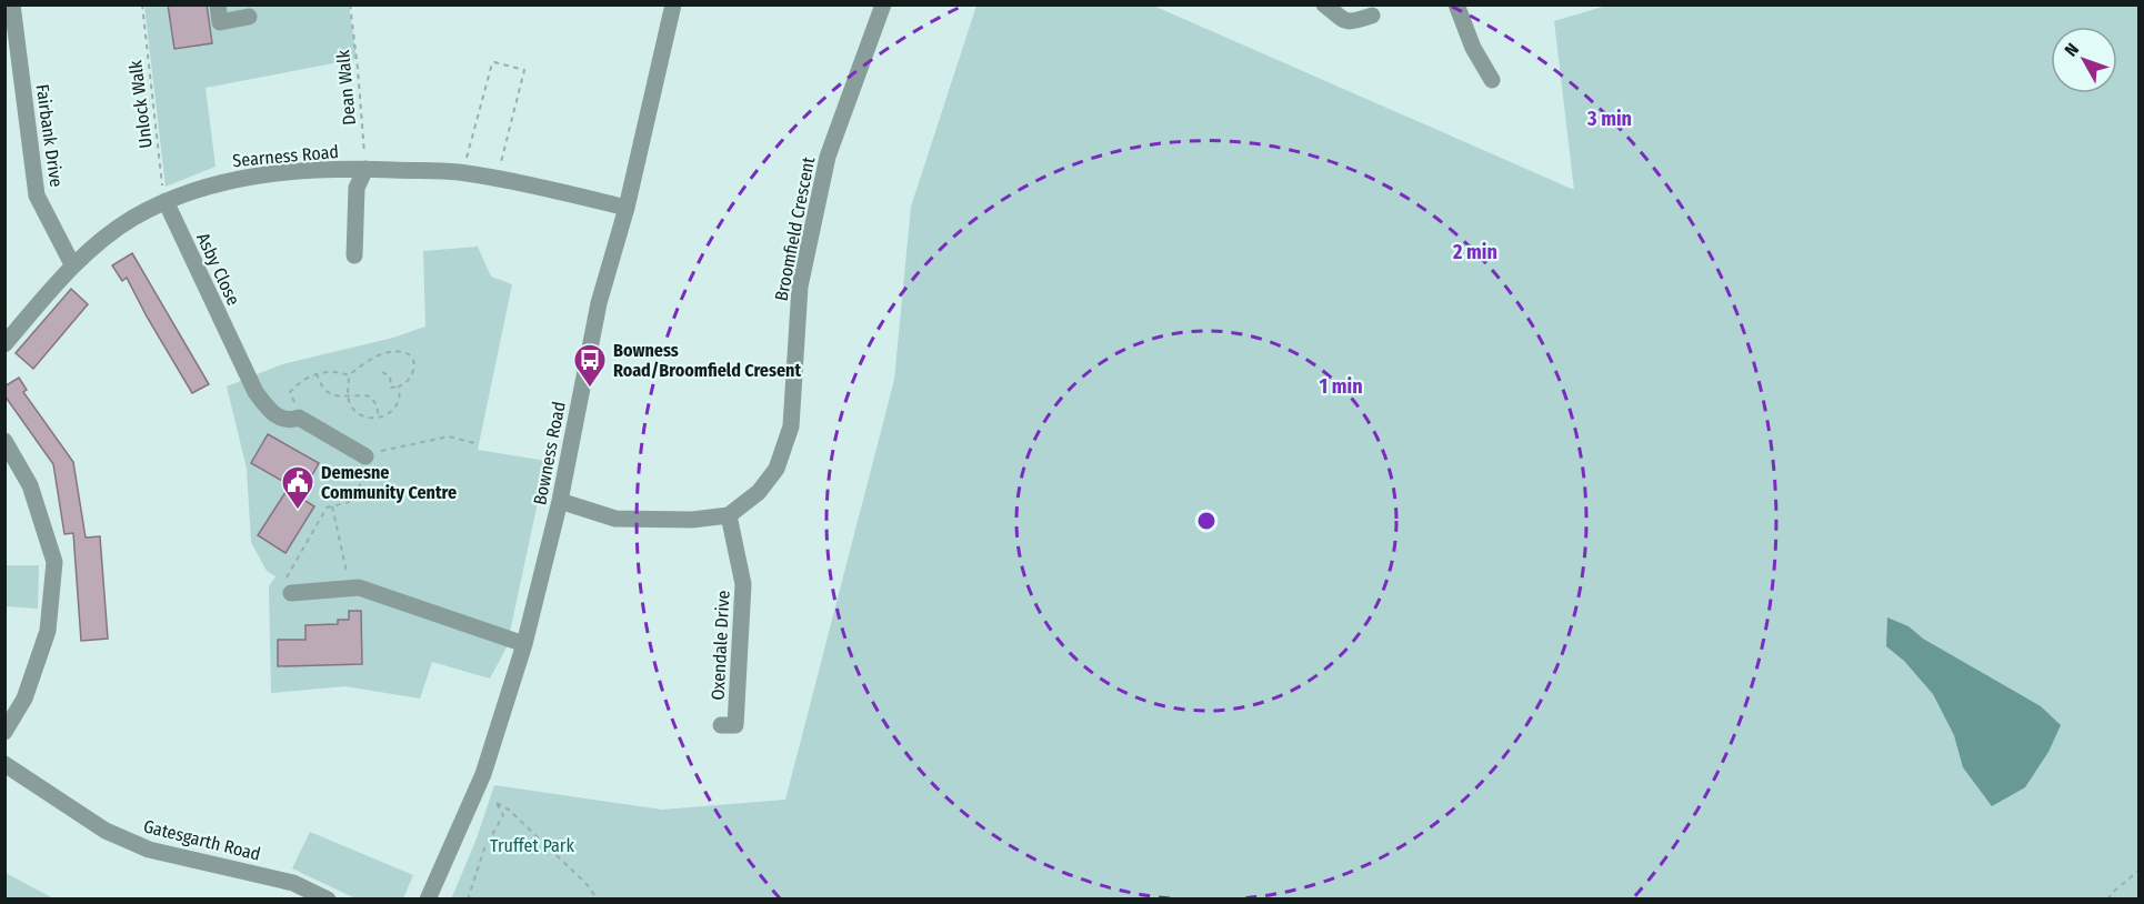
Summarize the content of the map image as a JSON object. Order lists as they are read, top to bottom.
{
  "streets": {
    "street": [
      "Fairbank Drive",
      "Searness Road",
      "Broomfield Crescent",
      "Asby Close",
      "Bowness Road",
      "Oxendale Drive",
      "Gatesgarth Road"
    ],
    "path": ["Dean Walk", "Unlock Walk"]
  },
  "crossings": [
    ["Dean Walk", "Searness Road"],
    ["Unlock Walk", "Searness Road"],
    ["Unlock Walk", "Asby Close"],
    ["Fairbank Drive", "Searness Road"],
    ["Searness Road", "Asby Close"],
    ["Searness Road", "Bowness Road"],
    ["Broomfield Crescent", "Oxendale Drive"]
  ],
  "parks": ["Truffet Park"],
  "places": {
    "bus stop": ["Bowness Road/Broomfield Cresent"],
    "public building": ["Demesne Community Centre"]
  },
  "north": "top left",
  "rings": ["3 min", "2 min", "1 min"]
}
